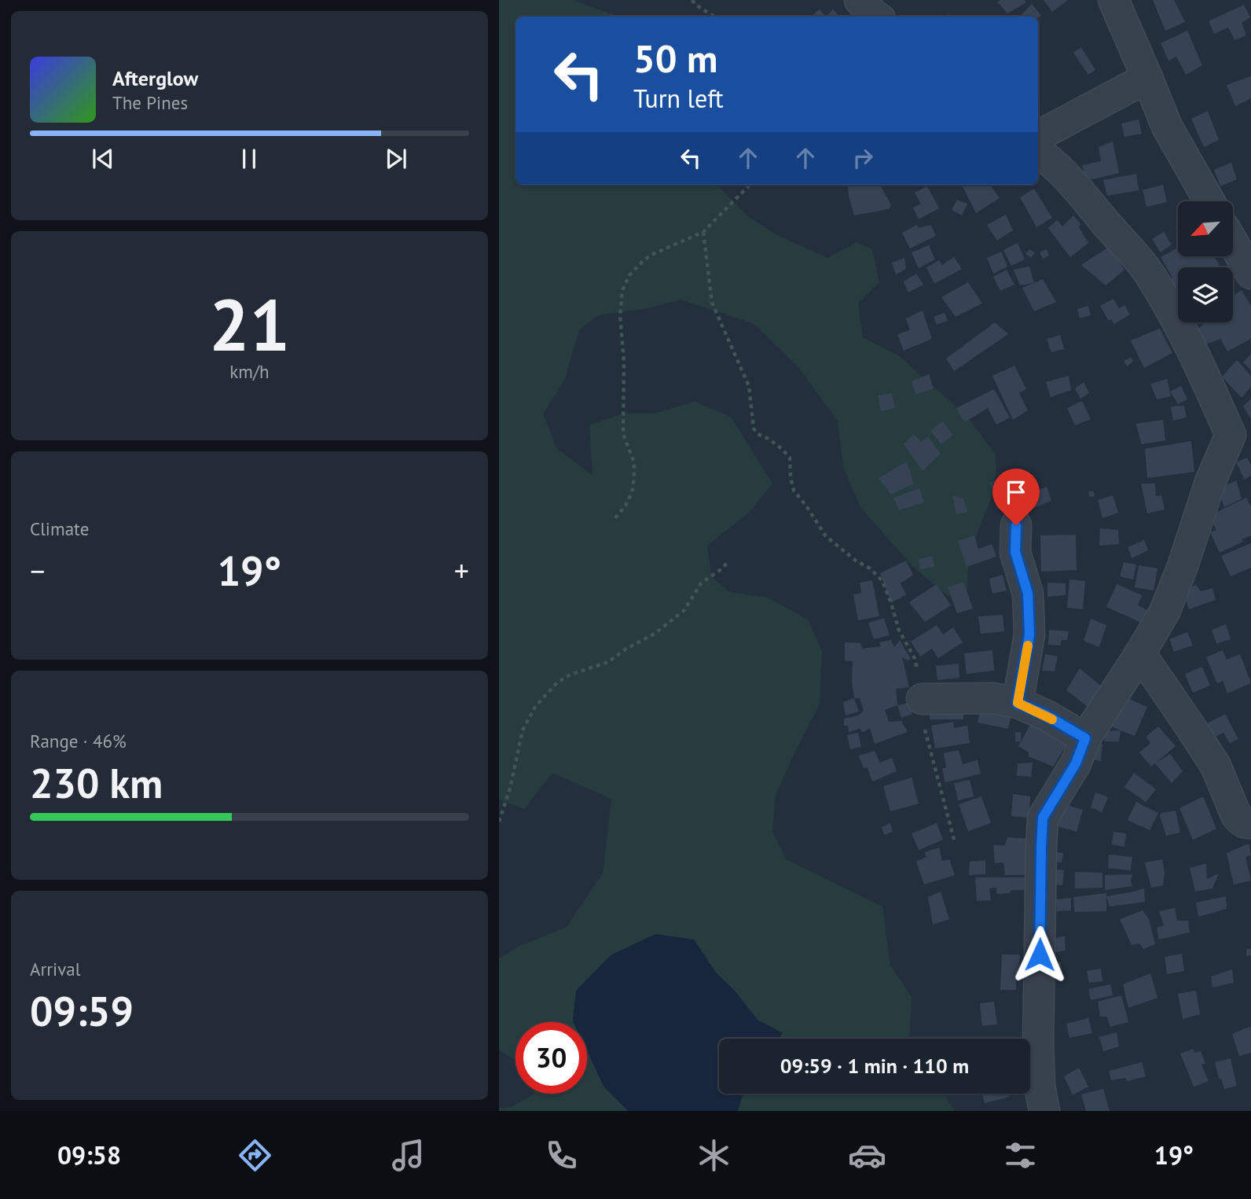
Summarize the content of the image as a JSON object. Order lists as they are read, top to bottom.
{
  "north": "bottom left",
  "page": {
    "turn": ["50 m", "Turn left"],
    "song": ["Afterglow", "The Pines"],
    "tile": [
      ["21", "km/h"],
      "Climate",
      ["Range · 46%", "230 km"],
      ["Arrival", "09:59"]
    ],
    "heat": ["−", "19°", "+"],
    "limit": "30",
    "trip": "09:59 · 1 min · 110 m",
    "tabs": ["09:58", "19°"]
  }
}
